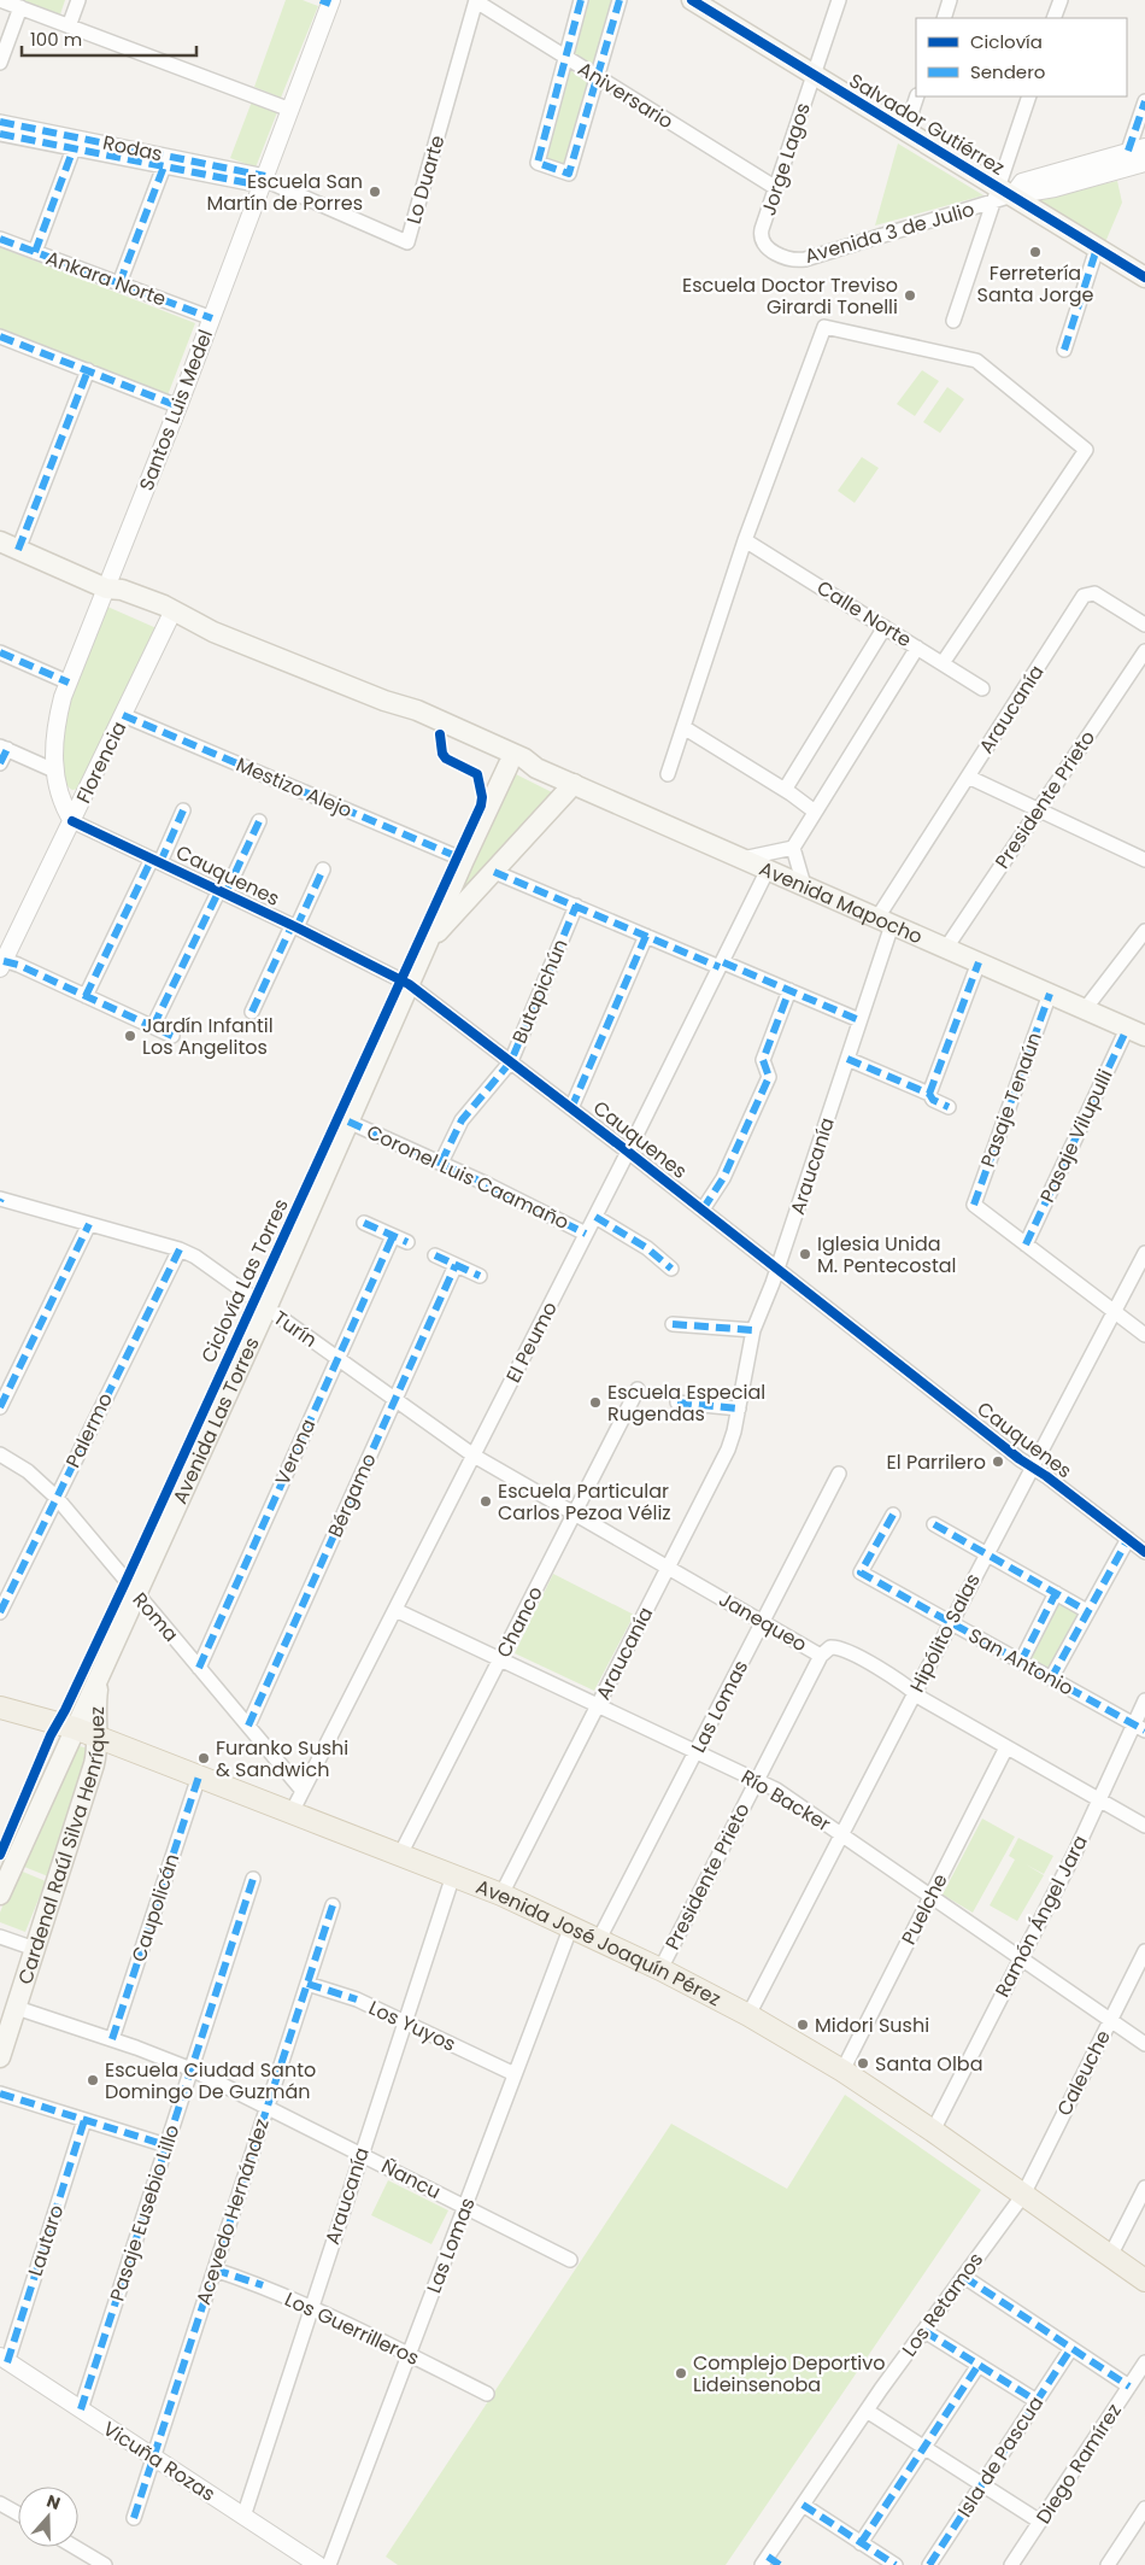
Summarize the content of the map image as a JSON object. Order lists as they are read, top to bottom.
{
  "streets": {
    "main road": [
      "Salvador Gutiérrez",
      "Avenida Mapocho",
      "Avenida Las Torres",
      "Cardenal Raúl Silva Henríquez",
      "Avenida José Joaquín Pérez"
    ],
    "street": [
      "Aniversario",
      "Rodas",
      "Jorge Lagos",
      "Lo Duarte",
      "Avenida 3 de Julio",
      "Ankara Norte",
      "Santos Luis Medel",
      "Calle Norte",
      "Araucanía",
      "Florencia",
      "Mestizo Alejo",
      "Presidente Prieto",
      "Cauquenes",
      "Butapichún",
      "Pasaje Tenaún",
      "Pasaje Vilupulli",
      "Coronel Luis Caamaño",
      "Turín",
      "El Peumo",
      "Palermo",
      "Verona",
      "Bérgamo",
      "Roma",
      "Chanco",
      "Janequeo",
      "Hipólito Salas",
      "San Antonio",
      "Las Lomas",
      "Río Backer",
      "Caupolicán",
      "Puelche",
      "Ramón Ángel Jara",
      "Los Yuyos",
      "Caleuche",
      "Ñancu",
      "Acevedo Hernández",
      "Pasaje Eusebio Lillo",
      "Lautaro",
      "Los Retamos",
      "Los Guerrilleros",
      "Isla de Pascua",
      "Vicuña Rozas",
      "Diego Ramírez"
    ],
    "cycle path": ["Ciclovía Las Torres"]
  },
  "crossings": [
    ["Aniversario", "Jorge Lagos"],
    ["Aniversario", "Lo Duarte"],
    ["Salvador Gutiérrez", "Jorge Lagos"],
    ["Salvador Gutiérrez", "Avenida 3 de Julio"],
    ["Rodas", "Lo Duarte"],
    ["Rodas", "Santos Luis Medel"],
    ["Jorge Lagos", "Avenida 3 de Julio"],
    ["Lo Duarte", "Santos Luis Medel"],
    ["Ankara Norte", "Santos Luis Medel"],
    ["Santos Luis Medel", "Florencia"],
    ["Santos Luis Medel", "Cauquenes"],
    ["Santos Luis Medel", "Avenida Mapocho"],
    ["Araucanía", "Cauquenes"],
    ["Araucanía", "Avenida Mapocho"],
    ["Araucanía", "Janequeo"],
    ["Araucanía", "Río Backer"],
    ["Araucanía", "Avenida José Joaquín Pérez"],
    ["Araucanía", "Los Yuyos"],
    ["Araucanía", "Ñancu"],
    ["Araucanía", "Los Guerrilleros"],
    ["Araucanía", "Vicuña Rozas"],
    ["Florencia", "Mestizo Alejo"],
    ["Florencia", "Cauquenes"],
    ["Florencia", "Avenida Mapocho"],
    ["Mestizo Alejo", "Avenida Las Torres"],
    ["Presidente Prieto", "Avenida Mapocho"],
    ["Presidente Prieto", "Janequeo"],
    ["Presidente Prieto", "Río Backer"],
    ["Presidente Prieto", "Avenida José Joaquín Pérez"],
    ["Cauquenes", "Butapichún"],
    ["Cauquenes", "El Peumo"],
    ["Cauquenes", "Avenida Las Torres"],
    ["Cauquenes", "Hipólito Salas"],
    ["Avenida Mapocho", "Pasaje Tenaún"],
    ["Avenida Mapocho", "Pasaje Vilupulli"],
    ["Avenida Mapocho", "El Peumo"],
    ["Avenida Mapocho", "Avenida Las Torres"],
    ["Butapichún", "Coronel Luis Caamaño"],
    ["Pasaje Tenaún", "Pasaje Vilupulli"],
    ["Coronel Luis Caamaño", "El Peumo"],
    ["Coronel Luis Caamaño", "Avenida Las Torres"],
    ["Turín", "El Peumo"],
    ["Turín", "Avenida Las Torres"],
    ["Turín", "Palermo"],
    ["Turín", "Verona"],
    ["Turín", "Bérgamo"],
    ["Turín", "Janequeo"],
    ["El Peumo", "Roma"],
    ["El Peumo", "Janequeo"],
    ["El Peumo", "Río Backer"],
    ["El Peumo", "Avenida José Joaquín Pérez"],
    ["Avenida Las Torres", "Roma"],
    ["Avenida Las Torres", "Cardenal Raúl Silva Henríquez"],
    ["Avenida Las Torres", "Avenida José Joaquín Pérez"],
    ["Palermo", "Roma"],
    ["Verona", "Roma"],
    ["Bérgamo", "Roma"],
    ["Chanco", "Janequeo"],
    ["Chanco", "Río Backer"],
    ["Chanco", "Avenida José Joaquín Pérez"],
    ["Janequeo", "Hipólito Salas"],
    ["Janequeo", "Las Lomas"],
    ["Janequeo", "Puelche"],
    ["Janequeo", "Ramón Ángel Jara"],
    ["Hipólito Salas", "San Antonio"],
    ["Hipólito Salas", "Río Backer"],
    ["Hipólito Salas", "Avenida José Joaquín Pérez"],
    ["San Antonio", "Ramón Ángel Jara"],
    ["Las Lomas", "Río Backer"],
    ["Las Lomas", "Avenida José Joaquín Pérez"],
    ["Las Lomas", "Los Yuyos"],
    ["Las Lomas", "Ñancu"],
    ["Las Lomas", "Los Guerrilleros"],
    ["Río Backer", "Puelche"],
    ["Río Backer", "Ramón Ángel Jara"],
    ["Río Backer", "Caleuche"],
    ["Cardenal Raúl Silva Henríquez", "Avenida José Joaquín Pérez"],
    ["Cardenal Raúl Silva Henríquez", "Ñancu"],
    ["Caupolicán", "Avenida José Joaquín Pérez"],
    ["Caupolicán", "Ñancu"],
    ["Puelche", "Avenida José Joaquín Pérez"],
    ["Ramón Ángel Jara", "Avenida José Joaquín Pérez"],
    ["Avenida José Joaquín Pérez", "Caleuche"],
    ["Avenida José Joaquín Pérez", "Los Retamos"],
    ["Los Yuyos", "Acevedo Hernández"],
    ["Caleuche", "Los Retamos"],
    ["Ñancu", "Acevedo Hernández"],
    ["Ñancu", "Pasaje Eusebio Lillo"],
    ["Acevedo Hernández", "Los Guerrilleros"],
    ["Acevedo Hernández", "Vicuña Rozas"],
    ["Pasaje Eusebio Lillo", "Vicuña Rozas"],
    ["Lautaro", "Vicuña Rozas"]
  ],
  "places": [
    "Escuela San Martín de Porres",
    "Ferretería Santa Jorge",
    "Escuela Doctor Treviso Girardi Tonelli",
    "Jardín Infantil Los Angelitos",
    "Iglesia Unida M. Pentecostal",
    "Escuela Especial Rugendas",
    "El Parrilero",
    "Escuela Particular Carlos Pezoa Véliz",
    "Furanko Sushi & Sandwich",
    "Midori Sushi",
    "Santa Olba",
    "Escuela Ciudad Santo Domingo De Guzmán",
    "Complejo Deportivo Lideinsenoba"
  ],
  "legend": ["Ciclovía", "Sendero"],
  "scale_bar": "100 m",
  "north": "top"
}
